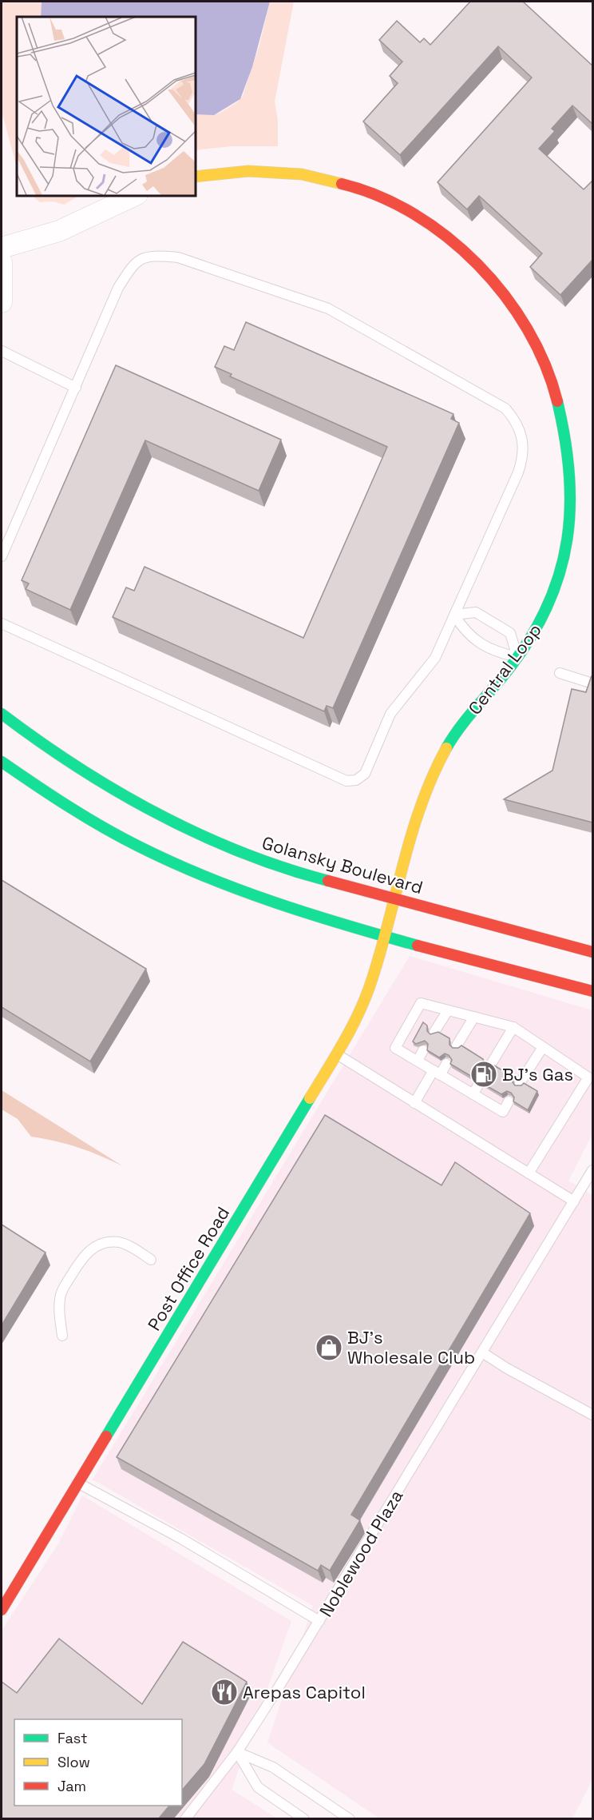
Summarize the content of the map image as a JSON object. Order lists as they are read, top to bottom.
{
  "streets": {
    "street": ["Central Loop", "Golansky Boulevard", "Post Office Road"],
    "lane": ["Noblewood Plaza"]
  },
  "crossings": [
    ["Central Loop", "Golansky Boulevard"],
    ["Central Loop", "Post Office Road"]
  ],
  "places": {
    "fuel station": ["BJ's Gas"],
    "shop": ["BJ's Wholesale Club"],
    "restaurant": ["Arepas Capitol"]
  },
  "legend": ["Fast", "Slow", "Jam"]
}
